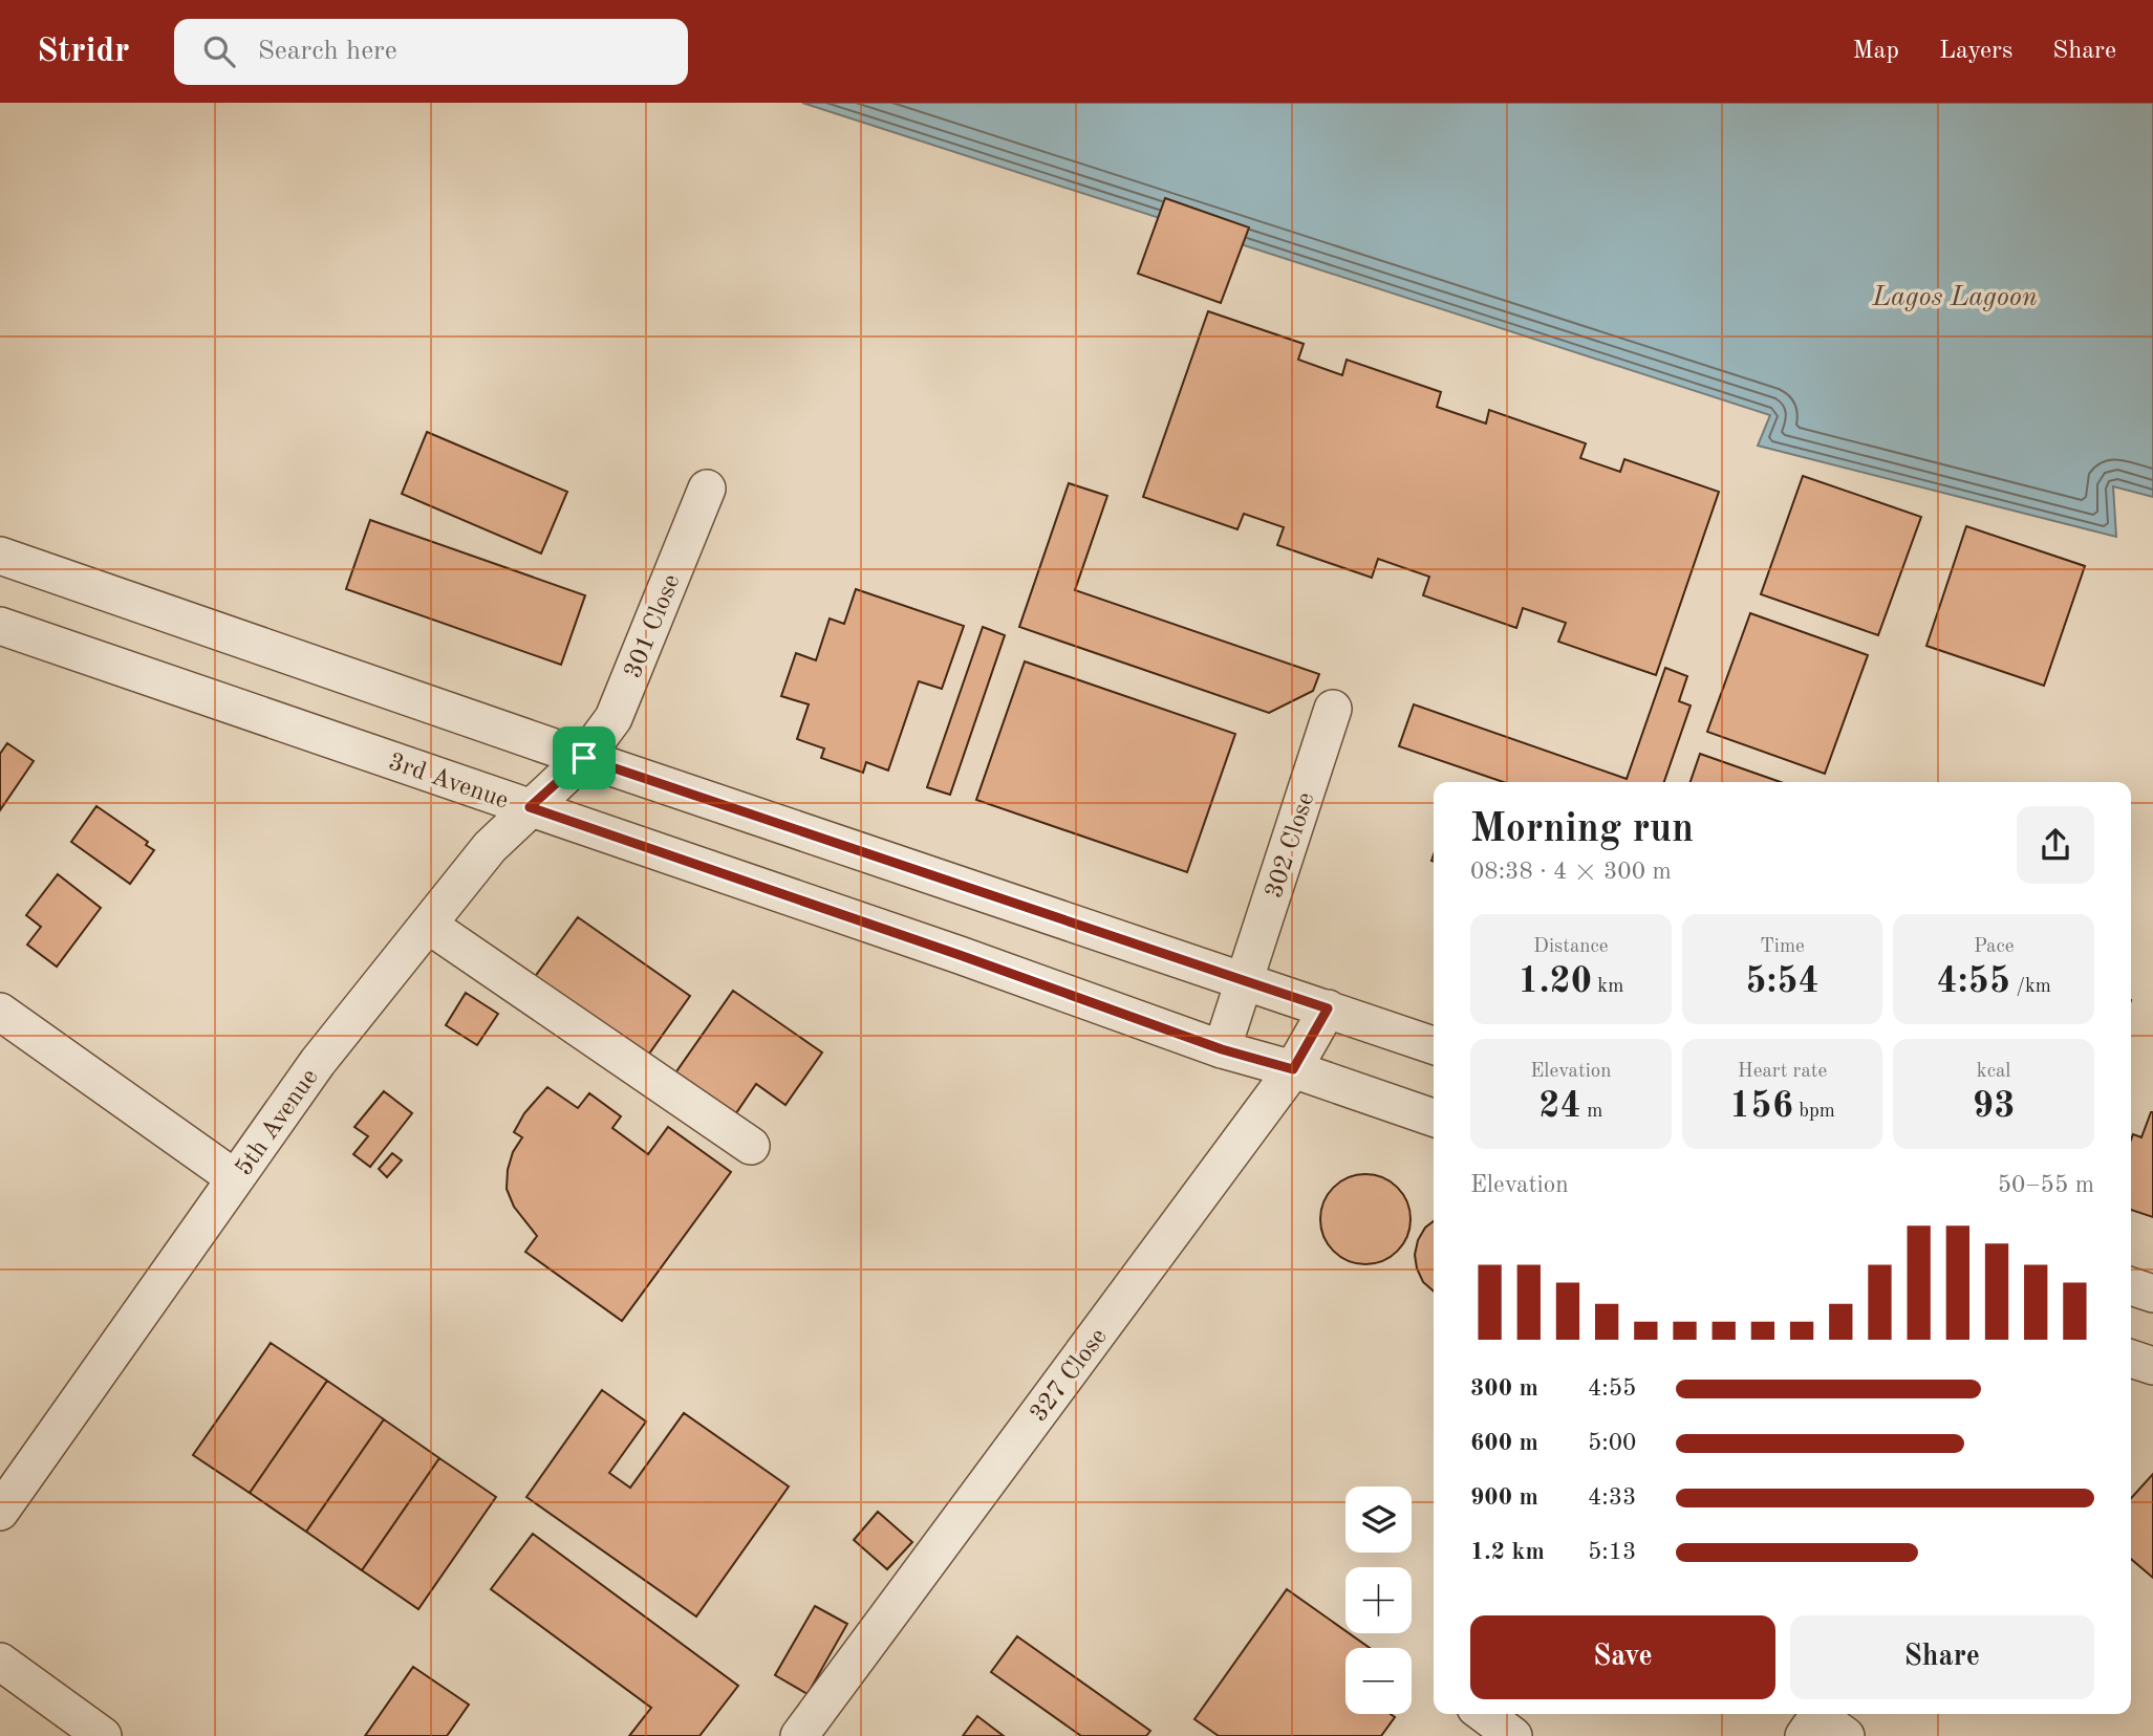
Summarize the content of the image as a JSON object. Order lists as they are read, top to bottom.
{
  "streets": {
    "street": [
      "301 Close",
      "3rd Avenue",
      "302 Close",
      "5th Avenue",
      "327 Close"
    ]
  },
  "crossings": [
    ["301 Close", "5th Avenue"],
    ["3rd Avenue", "302 Close"],
    ["3rd Avenue", "5th Avenue"],
    ["3rd Avenue", "327 Close"]
  ],
  "water": ["Lagos Lagoon"],
  "page": {
    "header": "Stridr",
    "search": "Search here",
    "nav": ["Map", "Layers", "Share"],
    "heading": ["Morning run", "08:38 · 4 × 300 m"],
    "stats": [
      ["Distance", "1.20 km"],
      ["Time", "5:54"],
      ["Pace", "4:55 /km"],
      ["Elevation", "24 m"],
      ["Heart rate", "156 bpm"],
      ["kcal", "93"]
    ],
    "chart": ["Elevation", "50–55 m"],
    "list": [
      {
        "name": "300 m",
        "note": "4:55"
      },
      {
        "name": "600 m",
        "note": "5:00"
      },
      {
        "name": "900 m",
        "note": "4:33"
      },
      {
        "name": "1.2 km",
        "note": "5:13"
      }
    ],
    "map_buttons": ["+", "−"],
    "buttons": ["Save", "Share"]
  }
}
